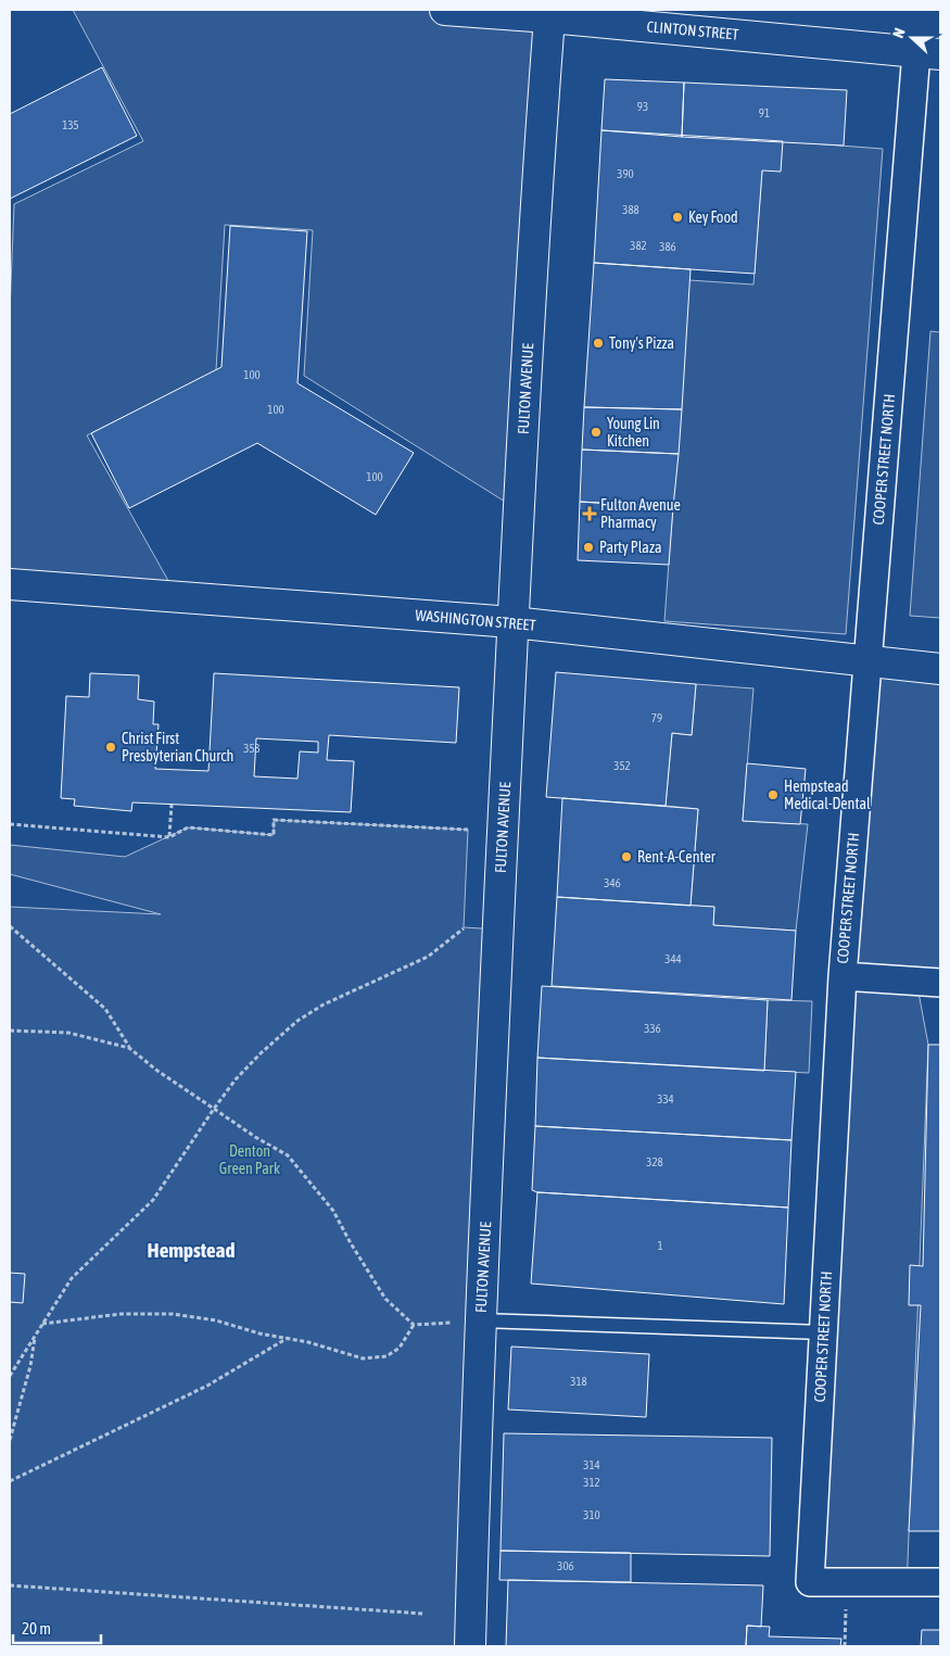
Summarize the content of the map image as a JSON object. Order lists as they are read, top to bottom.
{
  "streets": {
    "main road": ["CLINTON STREET", "FULTON AVENUE", "WASHINGTON STREET"],
    "street": ["COOPER STREET NORTH"]
  },
  "crossings": [
    ["CLINTON STREET", "FULTON AVENUE"],
    ["CLINTON STREET", "COOPER STREET NORTH"],
    ["FULTON AVENUE", "WASHINGTON STREET"],
    ["COOPER STREET NORTH", "WASHINGTON STREET"]
  ],
  "districts": ["Hempstead"],
  "parks": ["Denton Green Park"],
  "places": {
    "other": [
      "Key Food",
      "Tony's Pizza",
      "Young Lin Kitchen",
      "Party Plaza",
      "Christ First Presbyterian Church",
      "Hempstead Medical-Dental",
      "Rent-A-Center"
    ],
    "health": ["Fulton Avenue Pharmacy"]
  },
  "house_numbers": [
    "93",
    "91",
    "135",
    "390",
    "388",
    "382",
    "386",
    "100",
    "100",
    "100",
    "79",
    "353",
    "352",
    "346",
    "344",
    "336",
    "334",
    "328",
    "1",
    "318",
    "314",
    "312",
    "310",
    "306"
  ],
  "scale_bar": "20 m",
  "north": "left"
}
